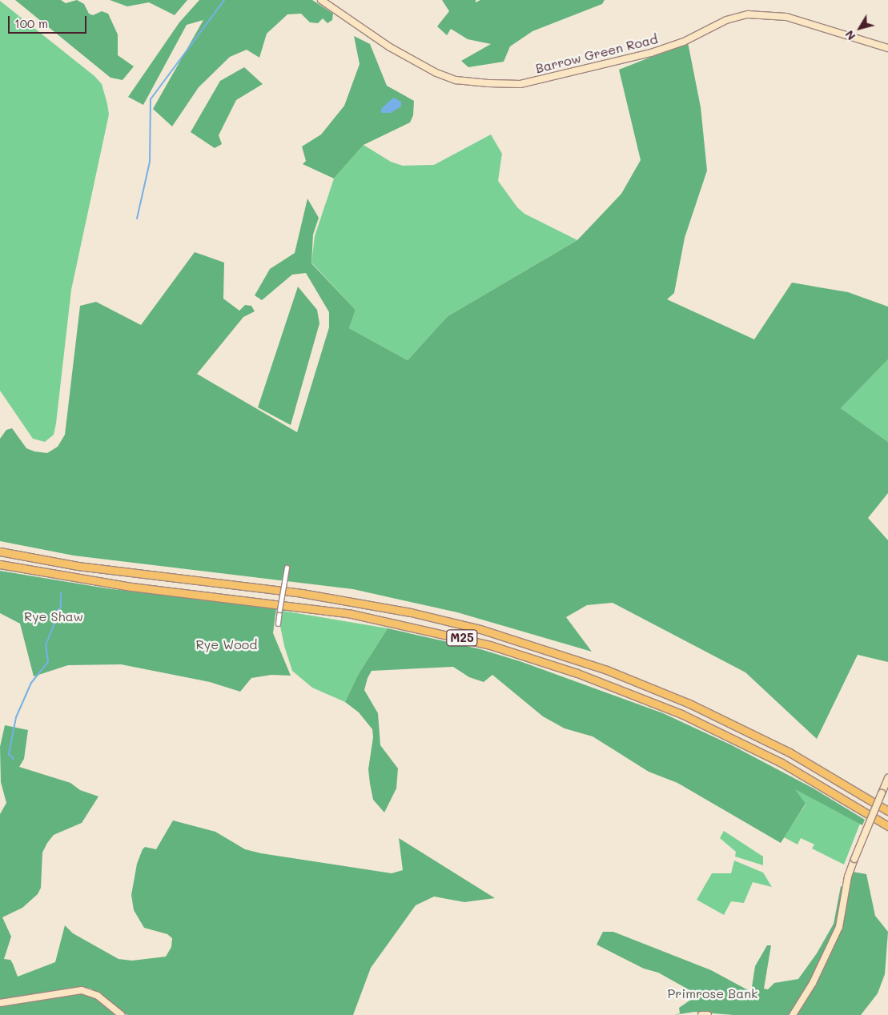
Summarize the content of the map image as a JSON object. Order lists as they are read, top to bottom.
{
  "streets": {
    "highway": ["M25"],
    "street": ["Barrow Green Road"]
  },
  "parks": ["Rye Shaw", "Rye Wood", "Primrose Bank"],
  "scale_bar": "100 m",
  "north": "bottom left"
}
